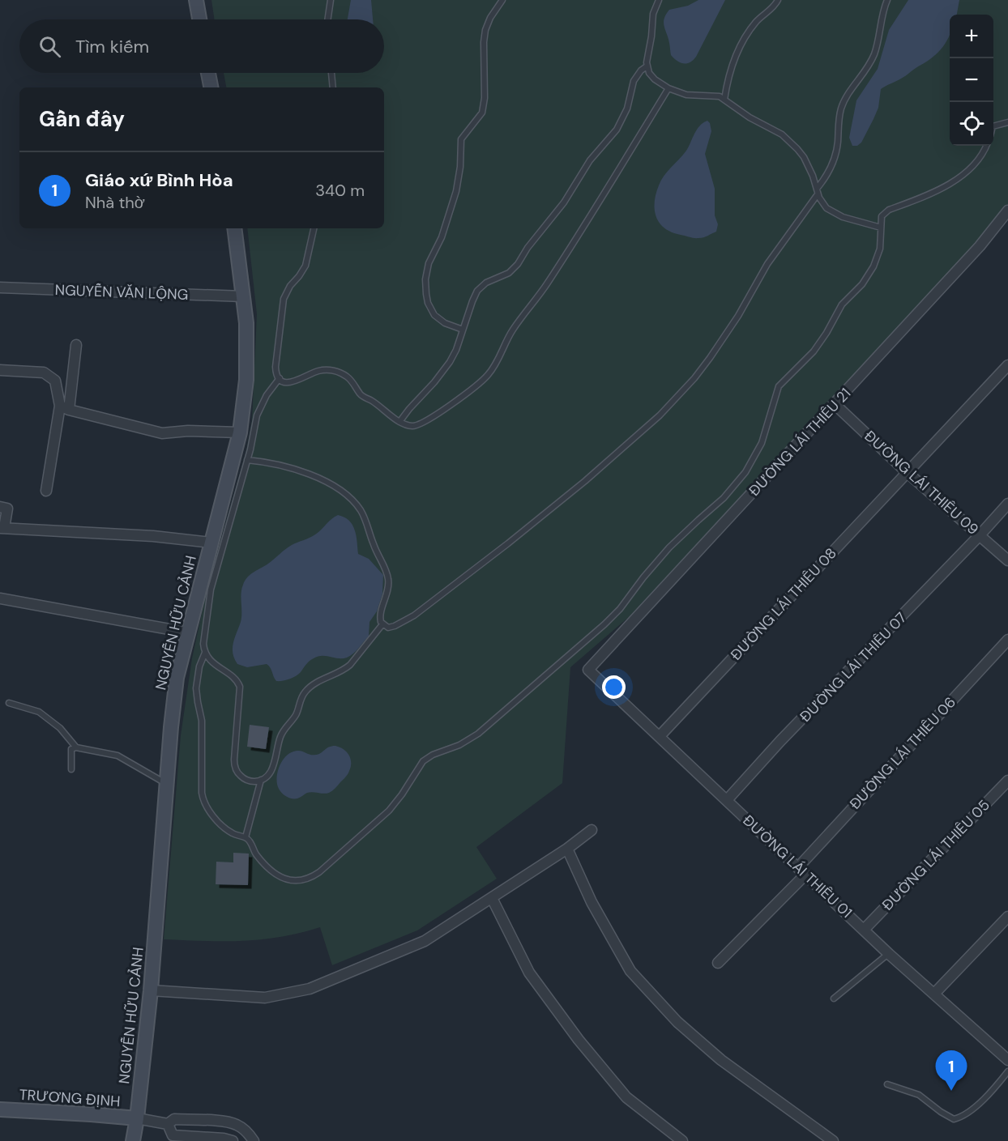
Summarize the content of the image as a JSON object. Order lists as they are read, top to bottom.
{
  "streets": {
    "street": [
      "NGUYỄN VĂN LỘNG",
      "ĐƯỜNG LÁI THIÊU 21",
      "ĐƯỜNG LÁI THIÊU 09",
      "ĐƯỜNG LÁI THIÊU 08",
      "NGUYỄN HỮU CẢNH",
      "ĐƯỜNG LÁI THIÊU 07",
      "ĐƯỜNG LÁI THIÊU 06",
      "ĐƯỜNG LÁI THIÊU 05",
      "ĐƯỜNG LÁI THIÊU 01",
      "TRƯƠNG ĐỊNH"
    ]
  },
  "crossings": [
    ["NGUYỄN VĂN LỘNG", "NGUYỄN HỮU CẢNH"],
    ["ĐƯỜNG LÁI THIÊU 21", "ĐƯỜNG LÁI THIÊU 09"],
    ["ĐƯỜNG LÁI THIÊU 21", "ĐƯỜNG LÁI THIÊU 01"],
    ["ĐƯỜNG LÁI THIÊU 09", "ĐƯỜNG LÁI THIÊU 08"],
    ["ĐƯỜNG LÁI THIÊU 09", "ĐƯỜNG LÁI THIÊU 07"],
    ["ĐƯỜNG LÁI THIÊU 08", "ĐƯỜNG LÁI THIÊU 01"],
    ["NGUYỄN HỮU CẢNH", "TRƯƠNG ĐỊNH"],
    ["ĐƯỜNG LÁI THIÊU 07", "ĐƯỜNG LÁI THIÊU 01"],
    ["ĐƯỜNG LÁI THIÊU 06", "ĐƯỜNG LÁI THIÊU 01"],
    ["ĐƯỜNG LÁI THIÊU 05", "ĐƯỜNG LÁI THIÊU 01"]
  ],
  "page": {
    "map_buttons": ["+", "−"],
    "search": "Tìm kiếm",
    "heading": "Gần đây",
    "list": [
      {
        "mark": "1",
        "name": "Giáo xứ Bình Hòa",
        "note": "Nhà thờ",
        "value": "340 m"
      }
    ],
    "pins": "1"
  }
}
